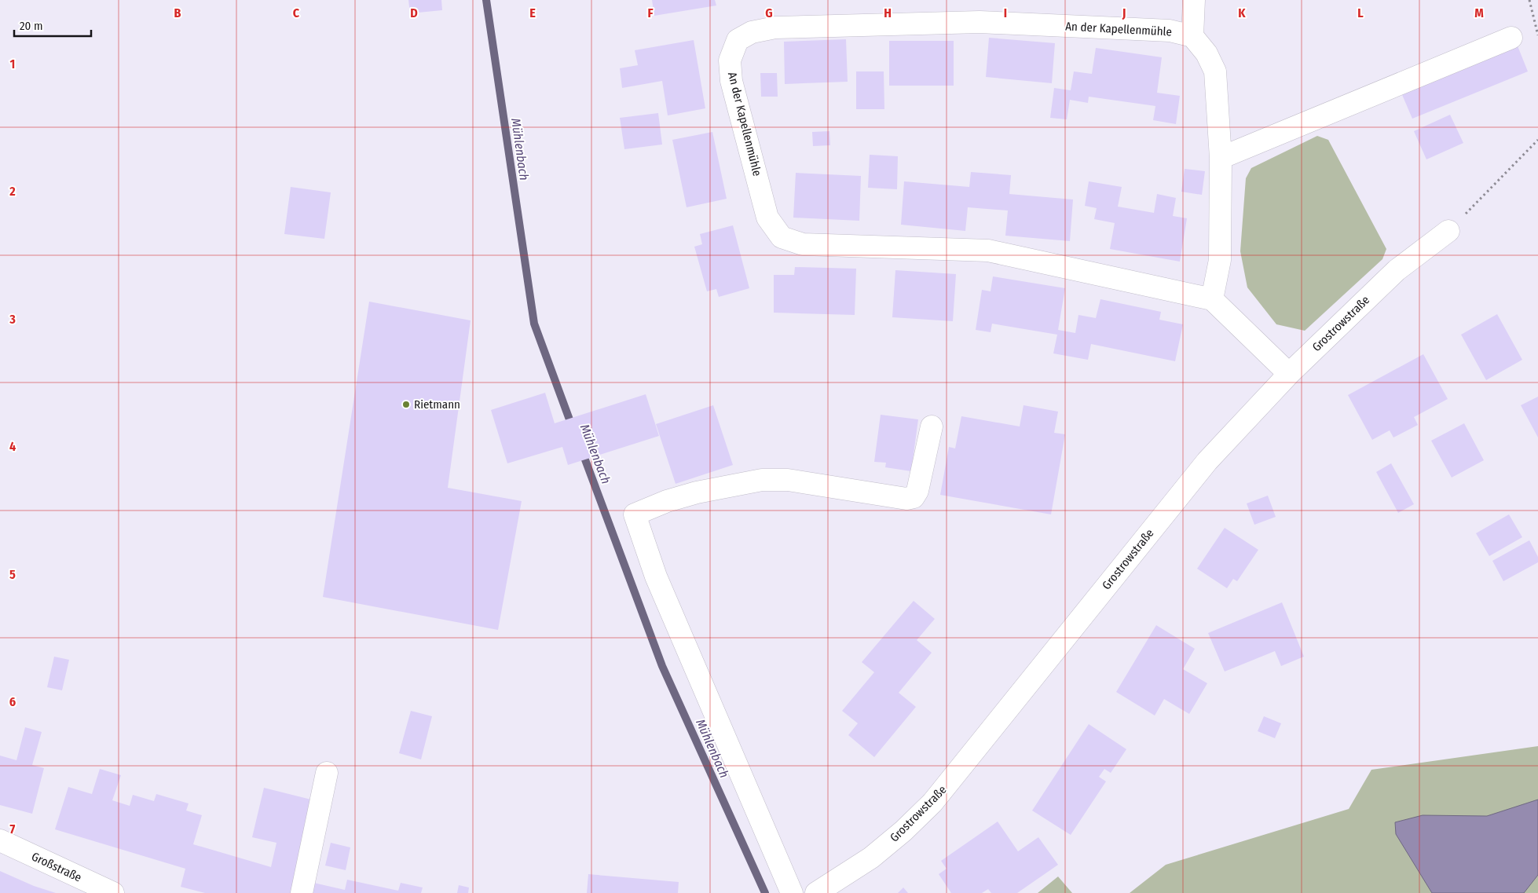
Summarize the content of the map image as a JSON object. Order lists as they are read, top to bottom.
{
  "streets": {
    "street": ["An der Kapellenmühle", "Grostrowstraße", "Großstraße"]
  },
  "water": ["Mühlenbach"],
  "places": ["Rietmann"],
  "scale_bar": "20 m",
  "grid": {
    "columns": [
      "B",
      "C",
      "D",
      "E",
      "F",
      "G",
      "H",
      "I",
      "J",
      "K",
      "L",
      "M"
    ],
    "rows": [
      "1",
      "2",
      "3",
      "4",
      "5",
      "6",
      "7"
    ]
  }
}
